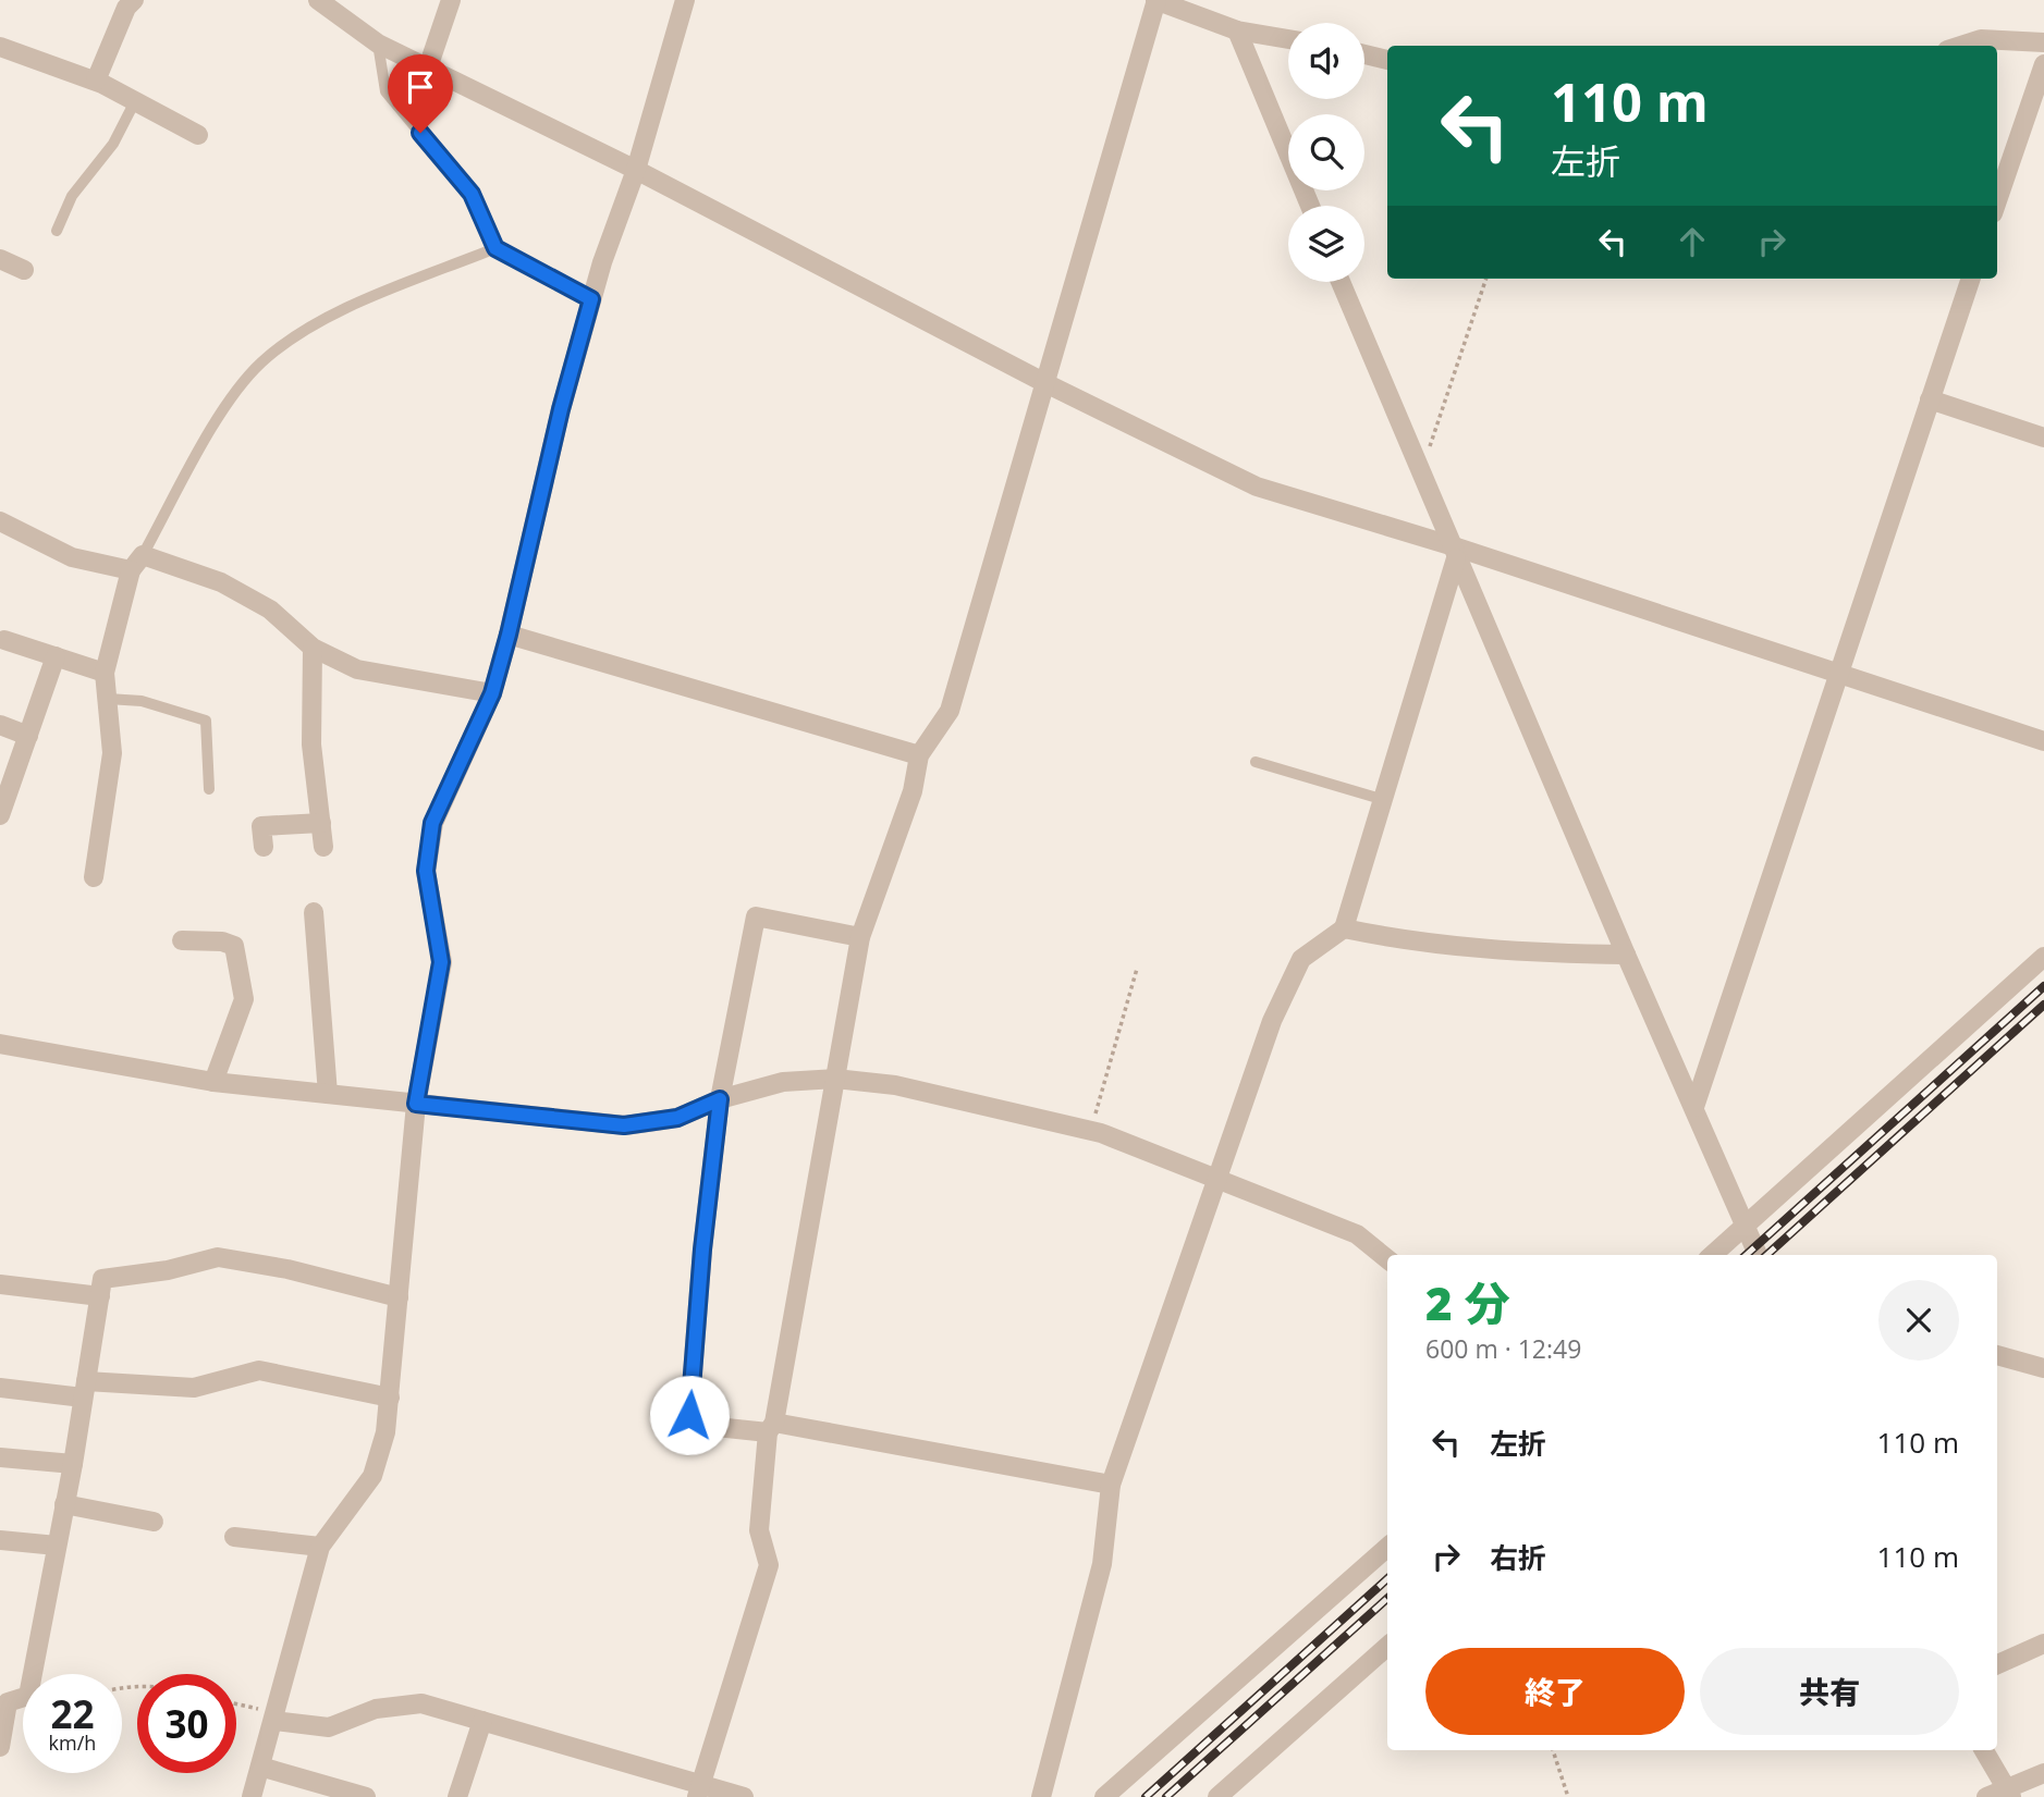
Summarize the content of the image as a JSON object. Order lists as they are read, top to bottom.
{
  "page": {
    "turn": ["110 m", "左折"],
    "heading": ["2 分", "600 m · 12:49"],
    "list": [
      {
        "name": "左折",
        "value": "110 m"
      },
      {
        "name": "右折",
        "value": "110 m"
      }
    ],
    "buttons": ["終了", "共有"],
    "speed": "22 km/h",
    "limit": "30"
  }
}
